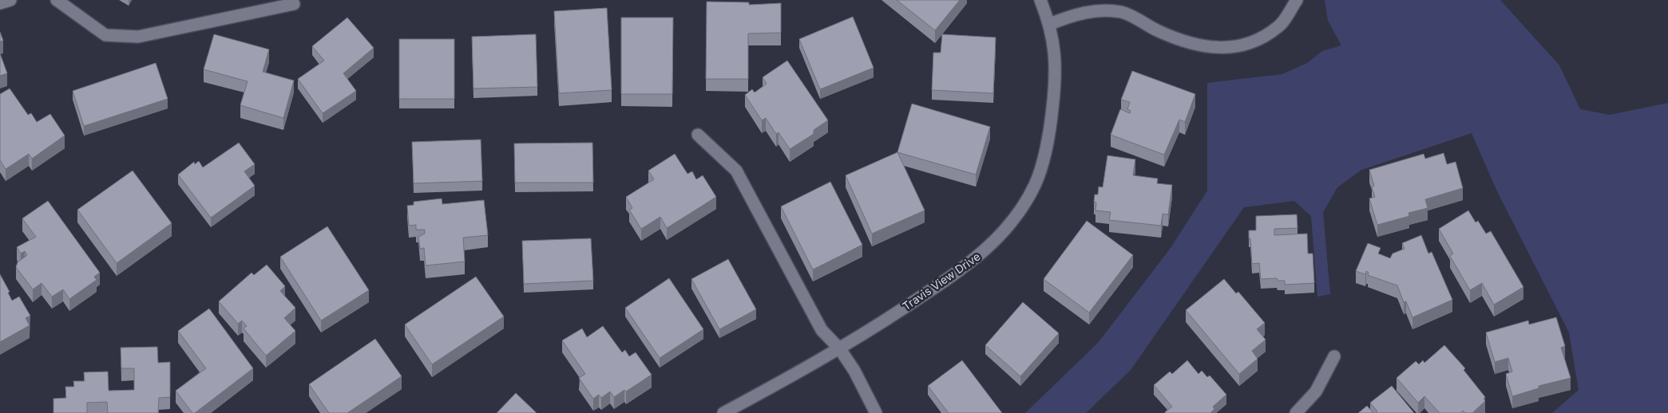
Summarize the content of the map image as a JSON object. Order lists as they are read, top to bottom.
{
  "streets": {
    "street": ["Travis View Drive"]
  }
}
